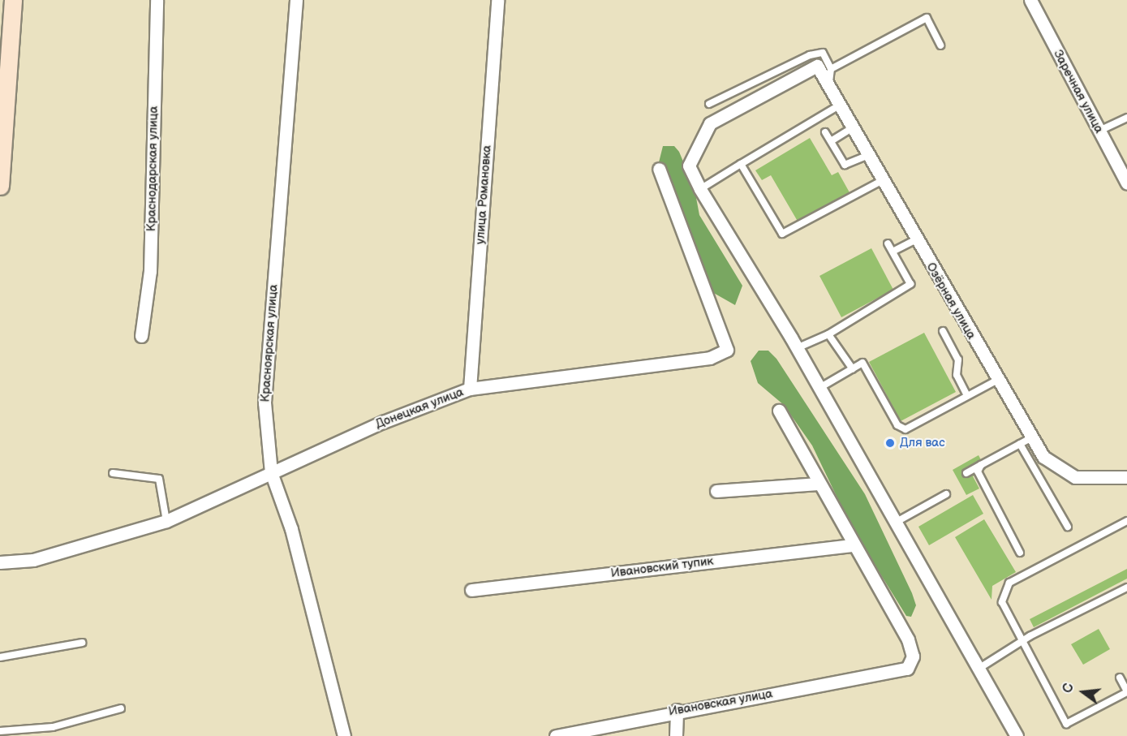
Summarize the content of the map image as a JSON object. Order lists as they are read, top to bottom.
{
  "streets": {
    "street": [
      "Заречная улица",
      "Краснодарская улица",
      "улица Романовка",
      "Озёрная улица",
      "Красноярская улица",
      "Донецкая улица",
      "Ивановский тупик",
      "Ивановская улица"
    ]
  },
  "crossings": [
    ["улица Романовка", "Донецкая улица"],
    ["Красноярская улица", "Донецкая улица"],
    ["Ивановский тупик", "Ивановская улица"]
  ],
  "places": ["Для вас"],
  "north": "left"
}
